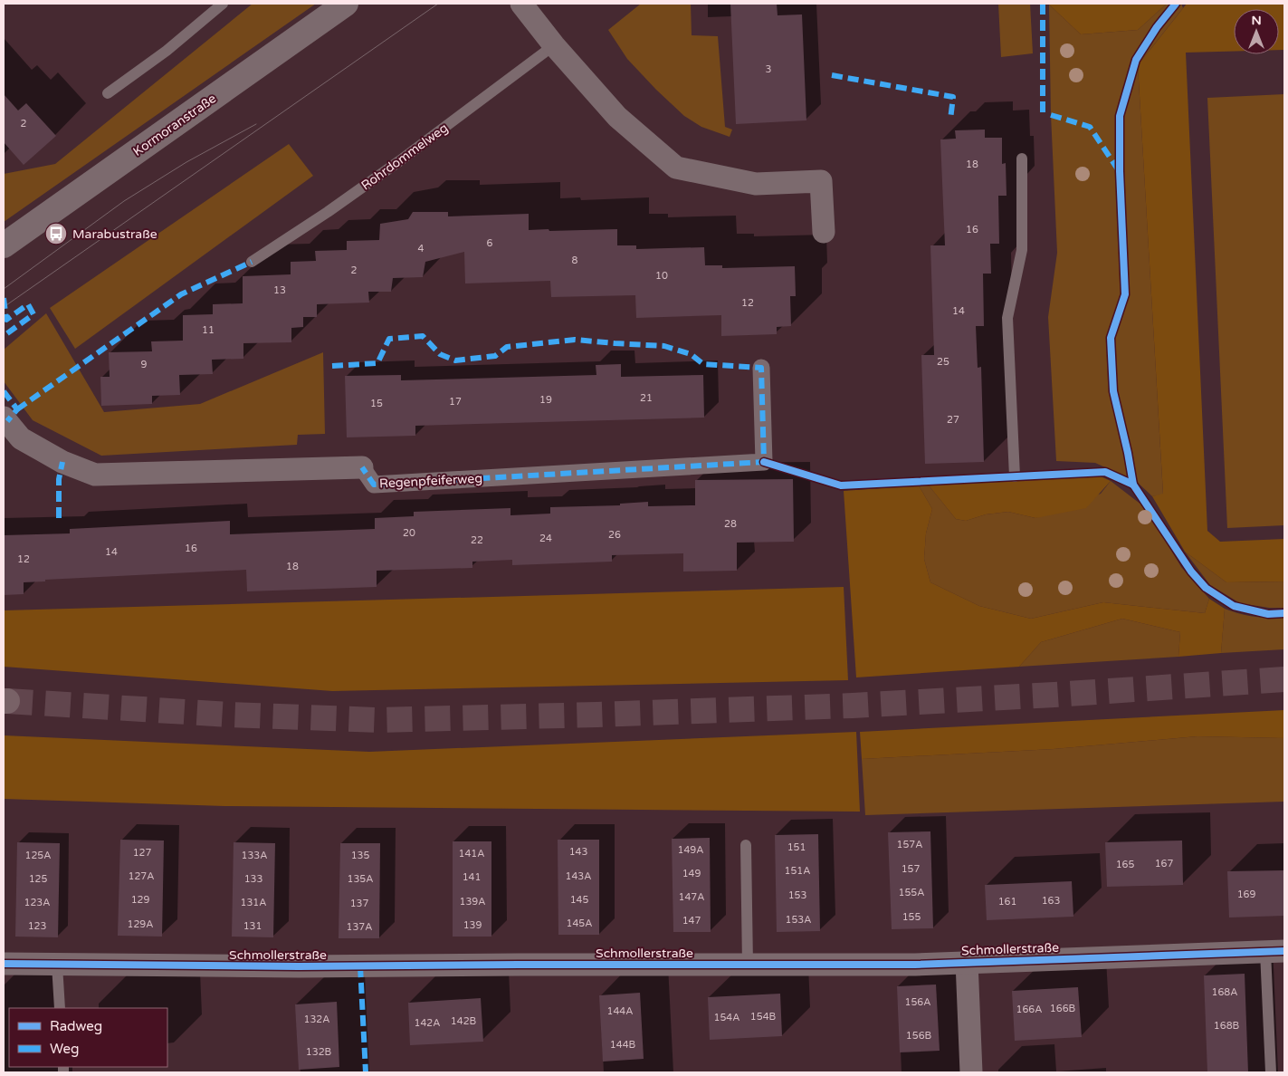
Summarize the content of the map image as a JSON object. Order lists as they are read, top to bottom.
{
  "streets": {
    "street": ["Kormoranstraße", "Regenpfeiferweg", "Schmollerstraße"],
    "lane": ["Rohrdommelweg"]
  },
  "places": {
    "bus stop": ["Marabustraße"]
  },
  "house_numbers": [
    "3",
    "2",
    "18",
    "16",
    "6",
    "4",
    "8",
    "2",
    "10",
    "13",
    "12",
    "14",
    "11",
    "25",
    "9",
    "21",
    "19",
    "17",
    "15",
    "27",
    "28",
    "20",
    "26",
    "24",
    "22",
    "16",
    "14",
    "12",
    "18",
    "157A",
    "151",
    "149A",
    "143",
    "127",
    "141A",
    "125A",
    "133A",
    "135",
    "167",
    "165",
    "157",
    "151A",
    "149",
    "127A",
    "143A",
    "141",
    "125",
    "133",
    "135A",
    "155A",
    "169",
    "153",
    "147A",
    "129",
    "145",
    "163",
    "139A",
    "161",
    "123A",
    "131A",
    "137",
    "155",
    "153A",
    "147",
    "145A",
    "129A",
    "139",
    "123",
    "131",
    "137A",
    "168A",
    "156A",
    "166B",
    "166A",
    "144A",
    "154B",
    "154A",
    "132A",
    "142B",
    "142A",
    "168B",
    "156B",
    "144B",
    "132B"
  ],
  "legend": ["Radweg", "Weg"],
  "north": "top"
}
